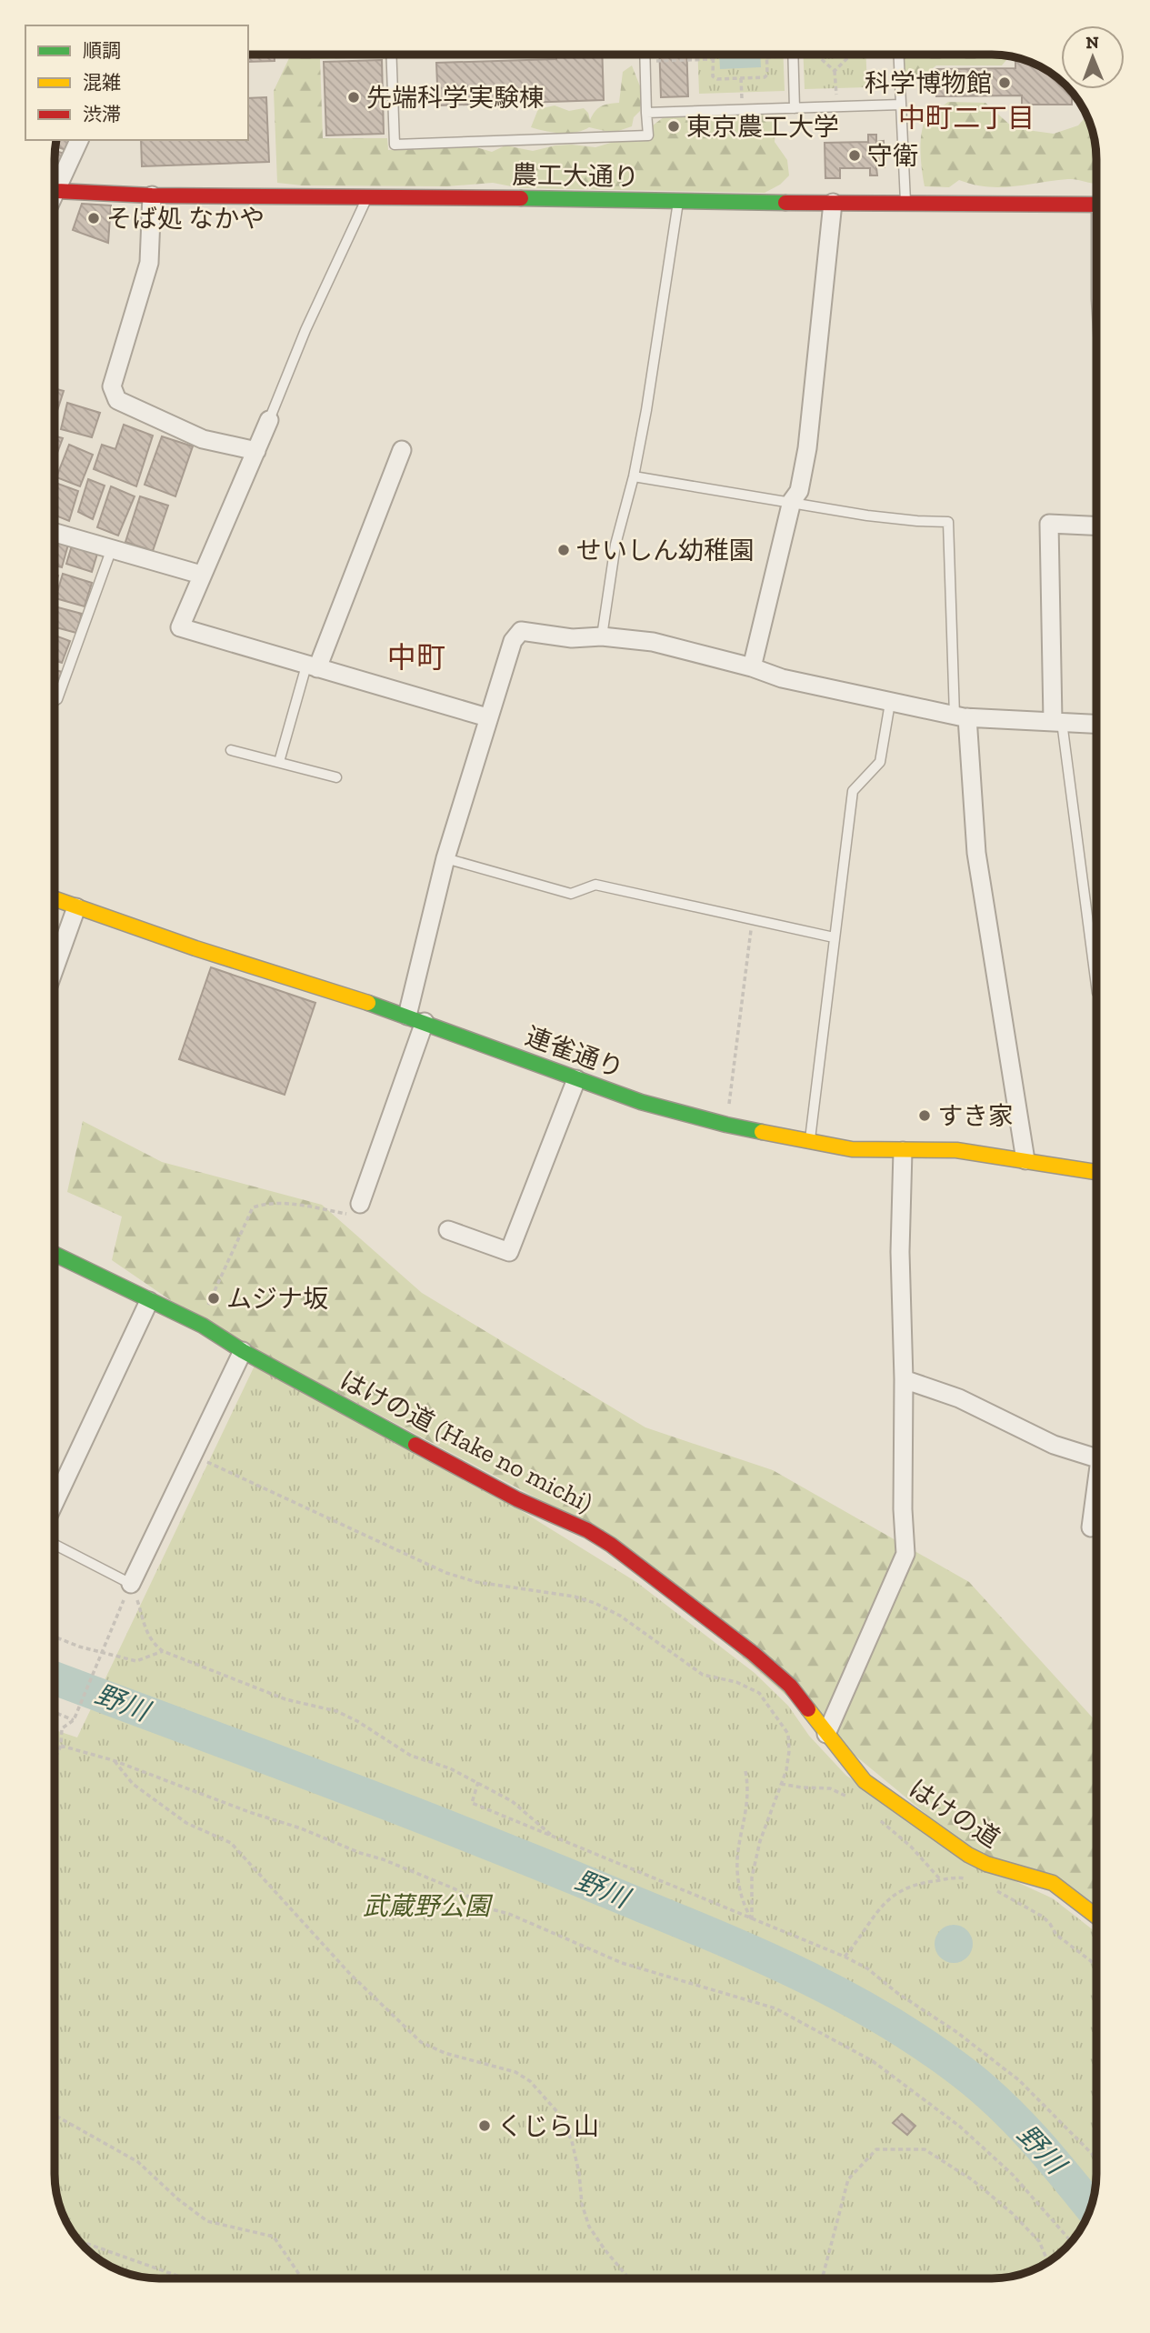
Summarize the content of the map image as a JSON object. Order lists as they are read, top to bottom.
{
  "streets": {
    "street": [
      "農工大通り",
      "連雀通り",
      "はけの道 (Hake no michi)",
      "はけの道"
    ]
  },
  "crossings": [
    ["はけの道 (Hake no michi)", "はけの道"]
  ],
  "districts": ["中町二丁目", "中町"],
  "water": ["野川"],
  "parks": ["武蔵野公園"],
  "places": [
    "科学博物館",
    "先端科学実験棟",
    "東京農工大学",
    "守衛",
    "そば処 なかや",
    "せいしん幼稚園",
    "すき家",
    "ムジナ坂",
    "くじら山"
  ],
  "legend": ["順調", "混雑", "渋滞"],
  "north": "top"
}
